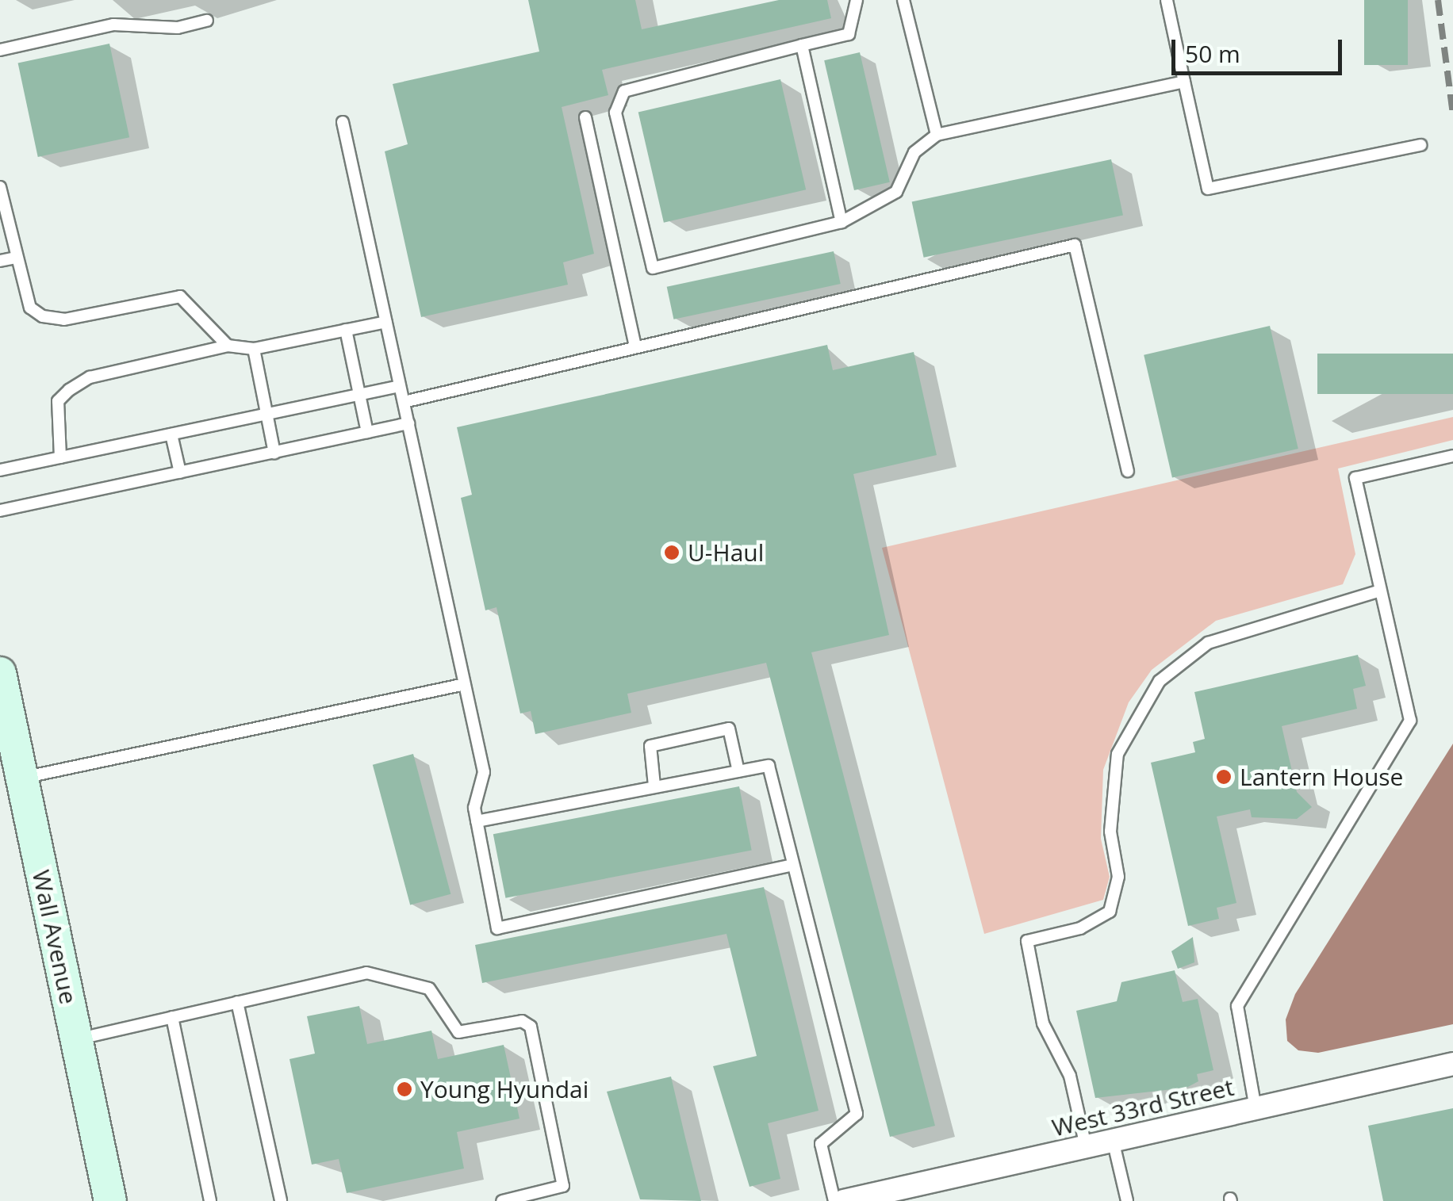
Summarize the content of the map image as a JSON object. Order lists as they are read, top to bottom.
{
  "streets": {
    "main road": ["Wall Avenue"],
    "street": ["West 33rd Street"]
  },
  "places": ["U-Haul", "Lantern House", "Young Hyundai"],
  "scale_bar": "50 m"
}
